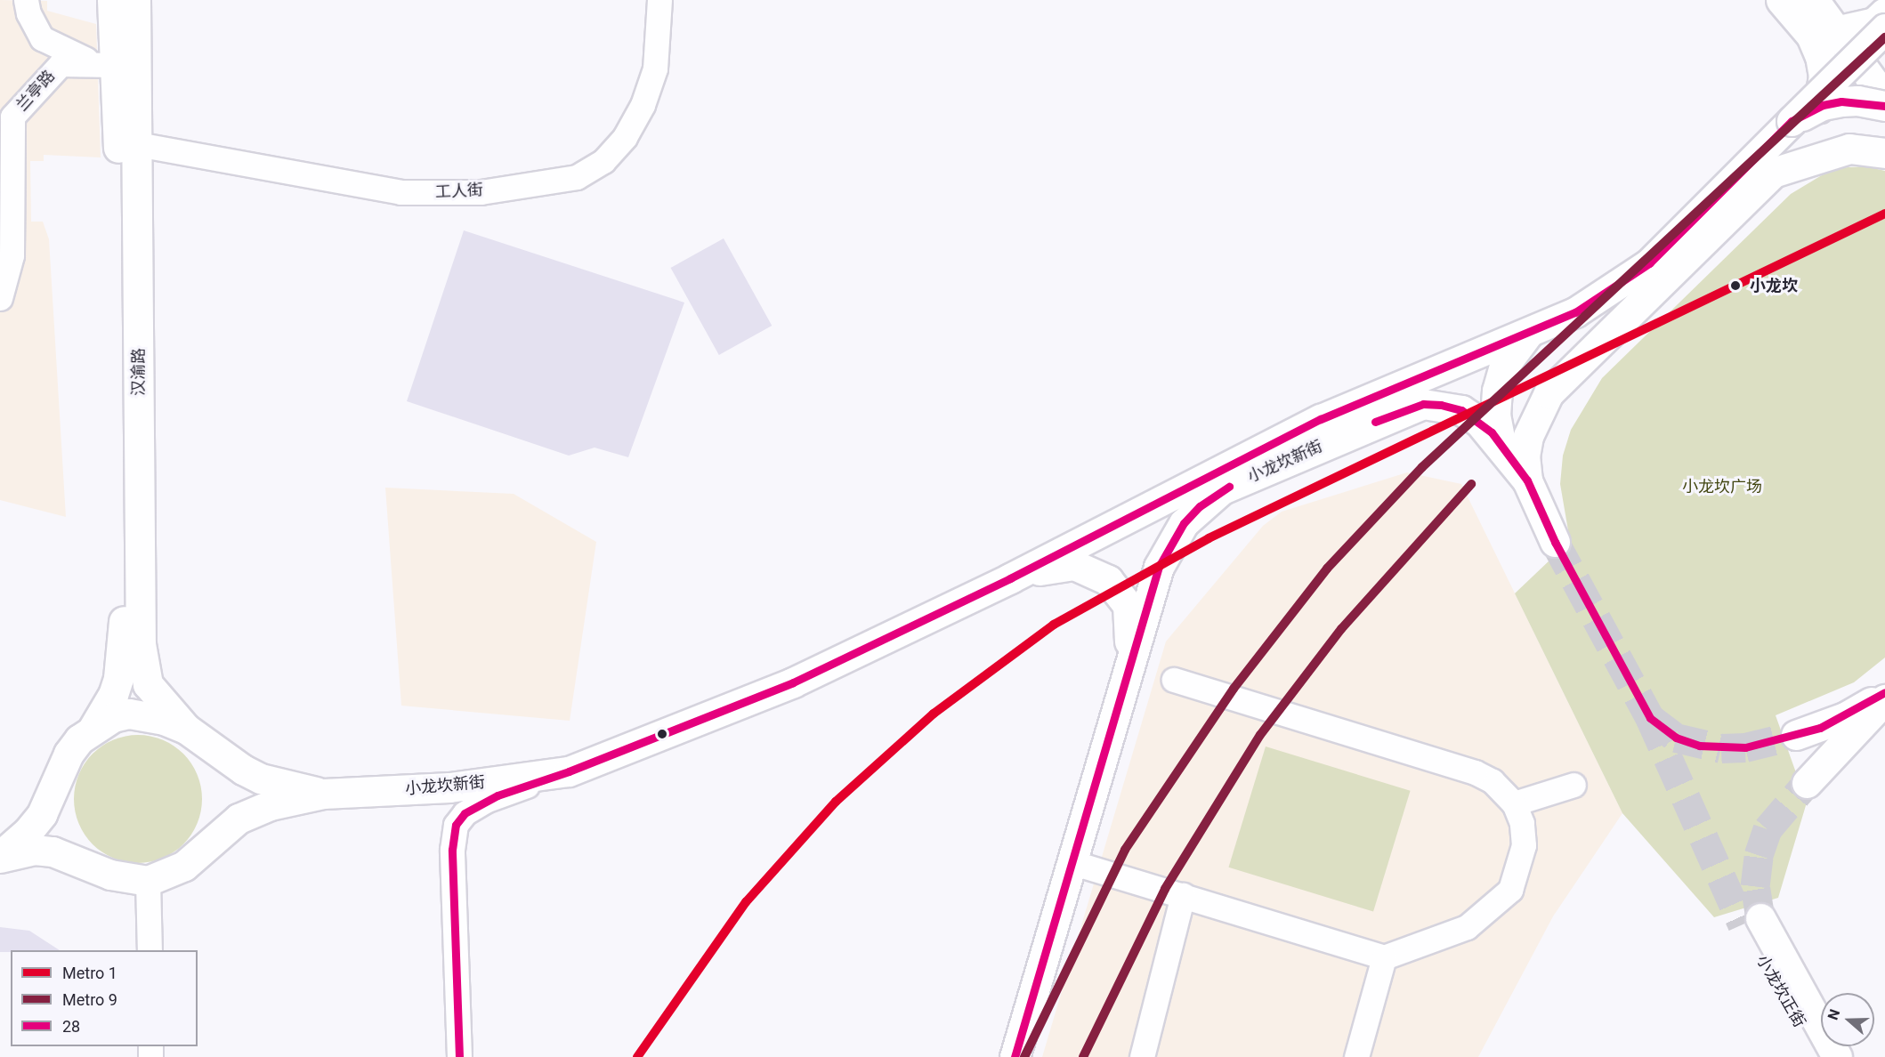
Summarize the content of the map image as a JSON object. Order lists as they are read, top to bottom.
{
  "streets": {
    "main road": ["汉渝路", "小龙坎新街", "小龙坎正街"],
    "street": ["兰亭路", "工人街"]
  },
  "crossings": [
    ["兰亭路", "汉渝路"],
    ["工人街", "汉渝路"],
    ["汉渝路", "小龙坎新街"]
  ],
  "parks": ["小龙坎广场"],
  "places": ["小龙坎"],
  "lines": ["metro line 9", "transit line 28", "metro line 1"],
  "legend": ["Metro 1", "Metro 9", "28"],
  "north": "left"
}
